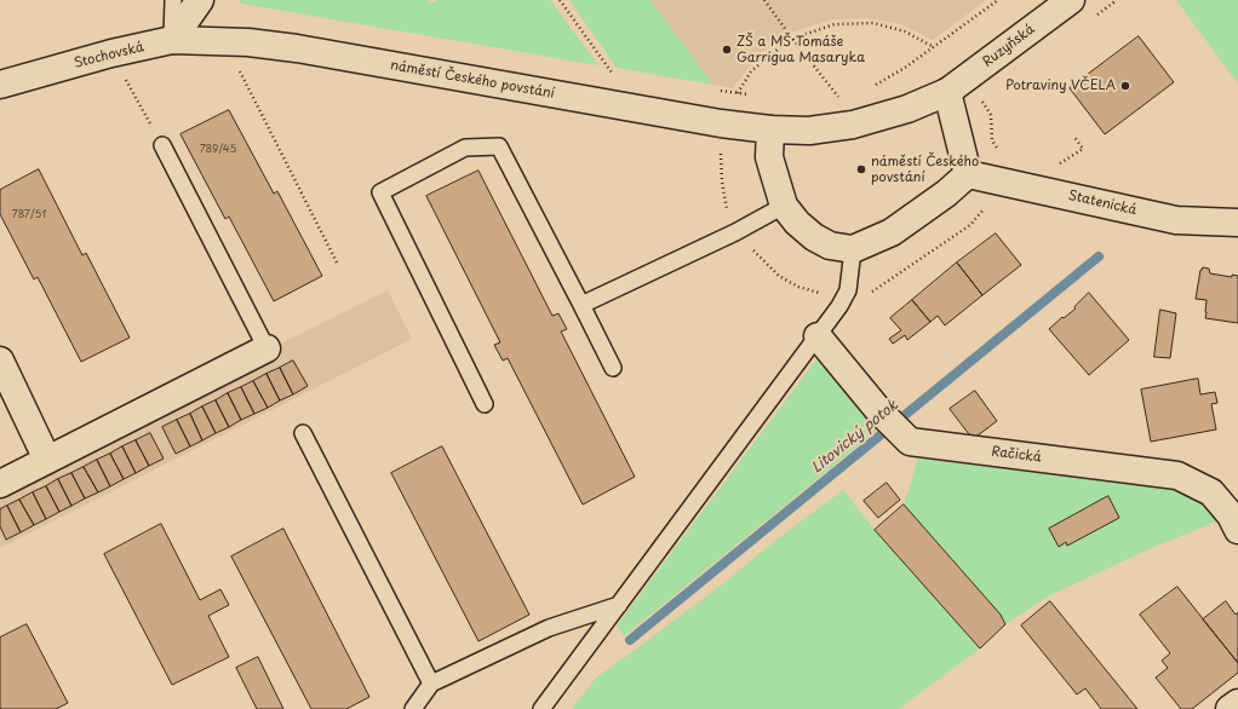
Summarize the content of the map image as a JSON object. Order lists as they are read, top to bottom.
{
  "streets": {
    "street": [
      "Ruzyňská",
      "Stochovská",
      "náměstí Českého povstání",
      "Statenická",
      "Račická"
    ]
  },
  "crossings": [
    ["Ruzyňská", "náměstí Českého povstání"],
    ["Stochovská", "náměstí Českého povstání"]
  ],
  "water": ["Litovický potok"],
  "places": ["ZŠ a MŠ Tomáše Garrigua Masaryka", "Potraviny VČELA", "náměstí Českého povstání"],
  "house_numbers": ["789/45", "787/51"]
}
